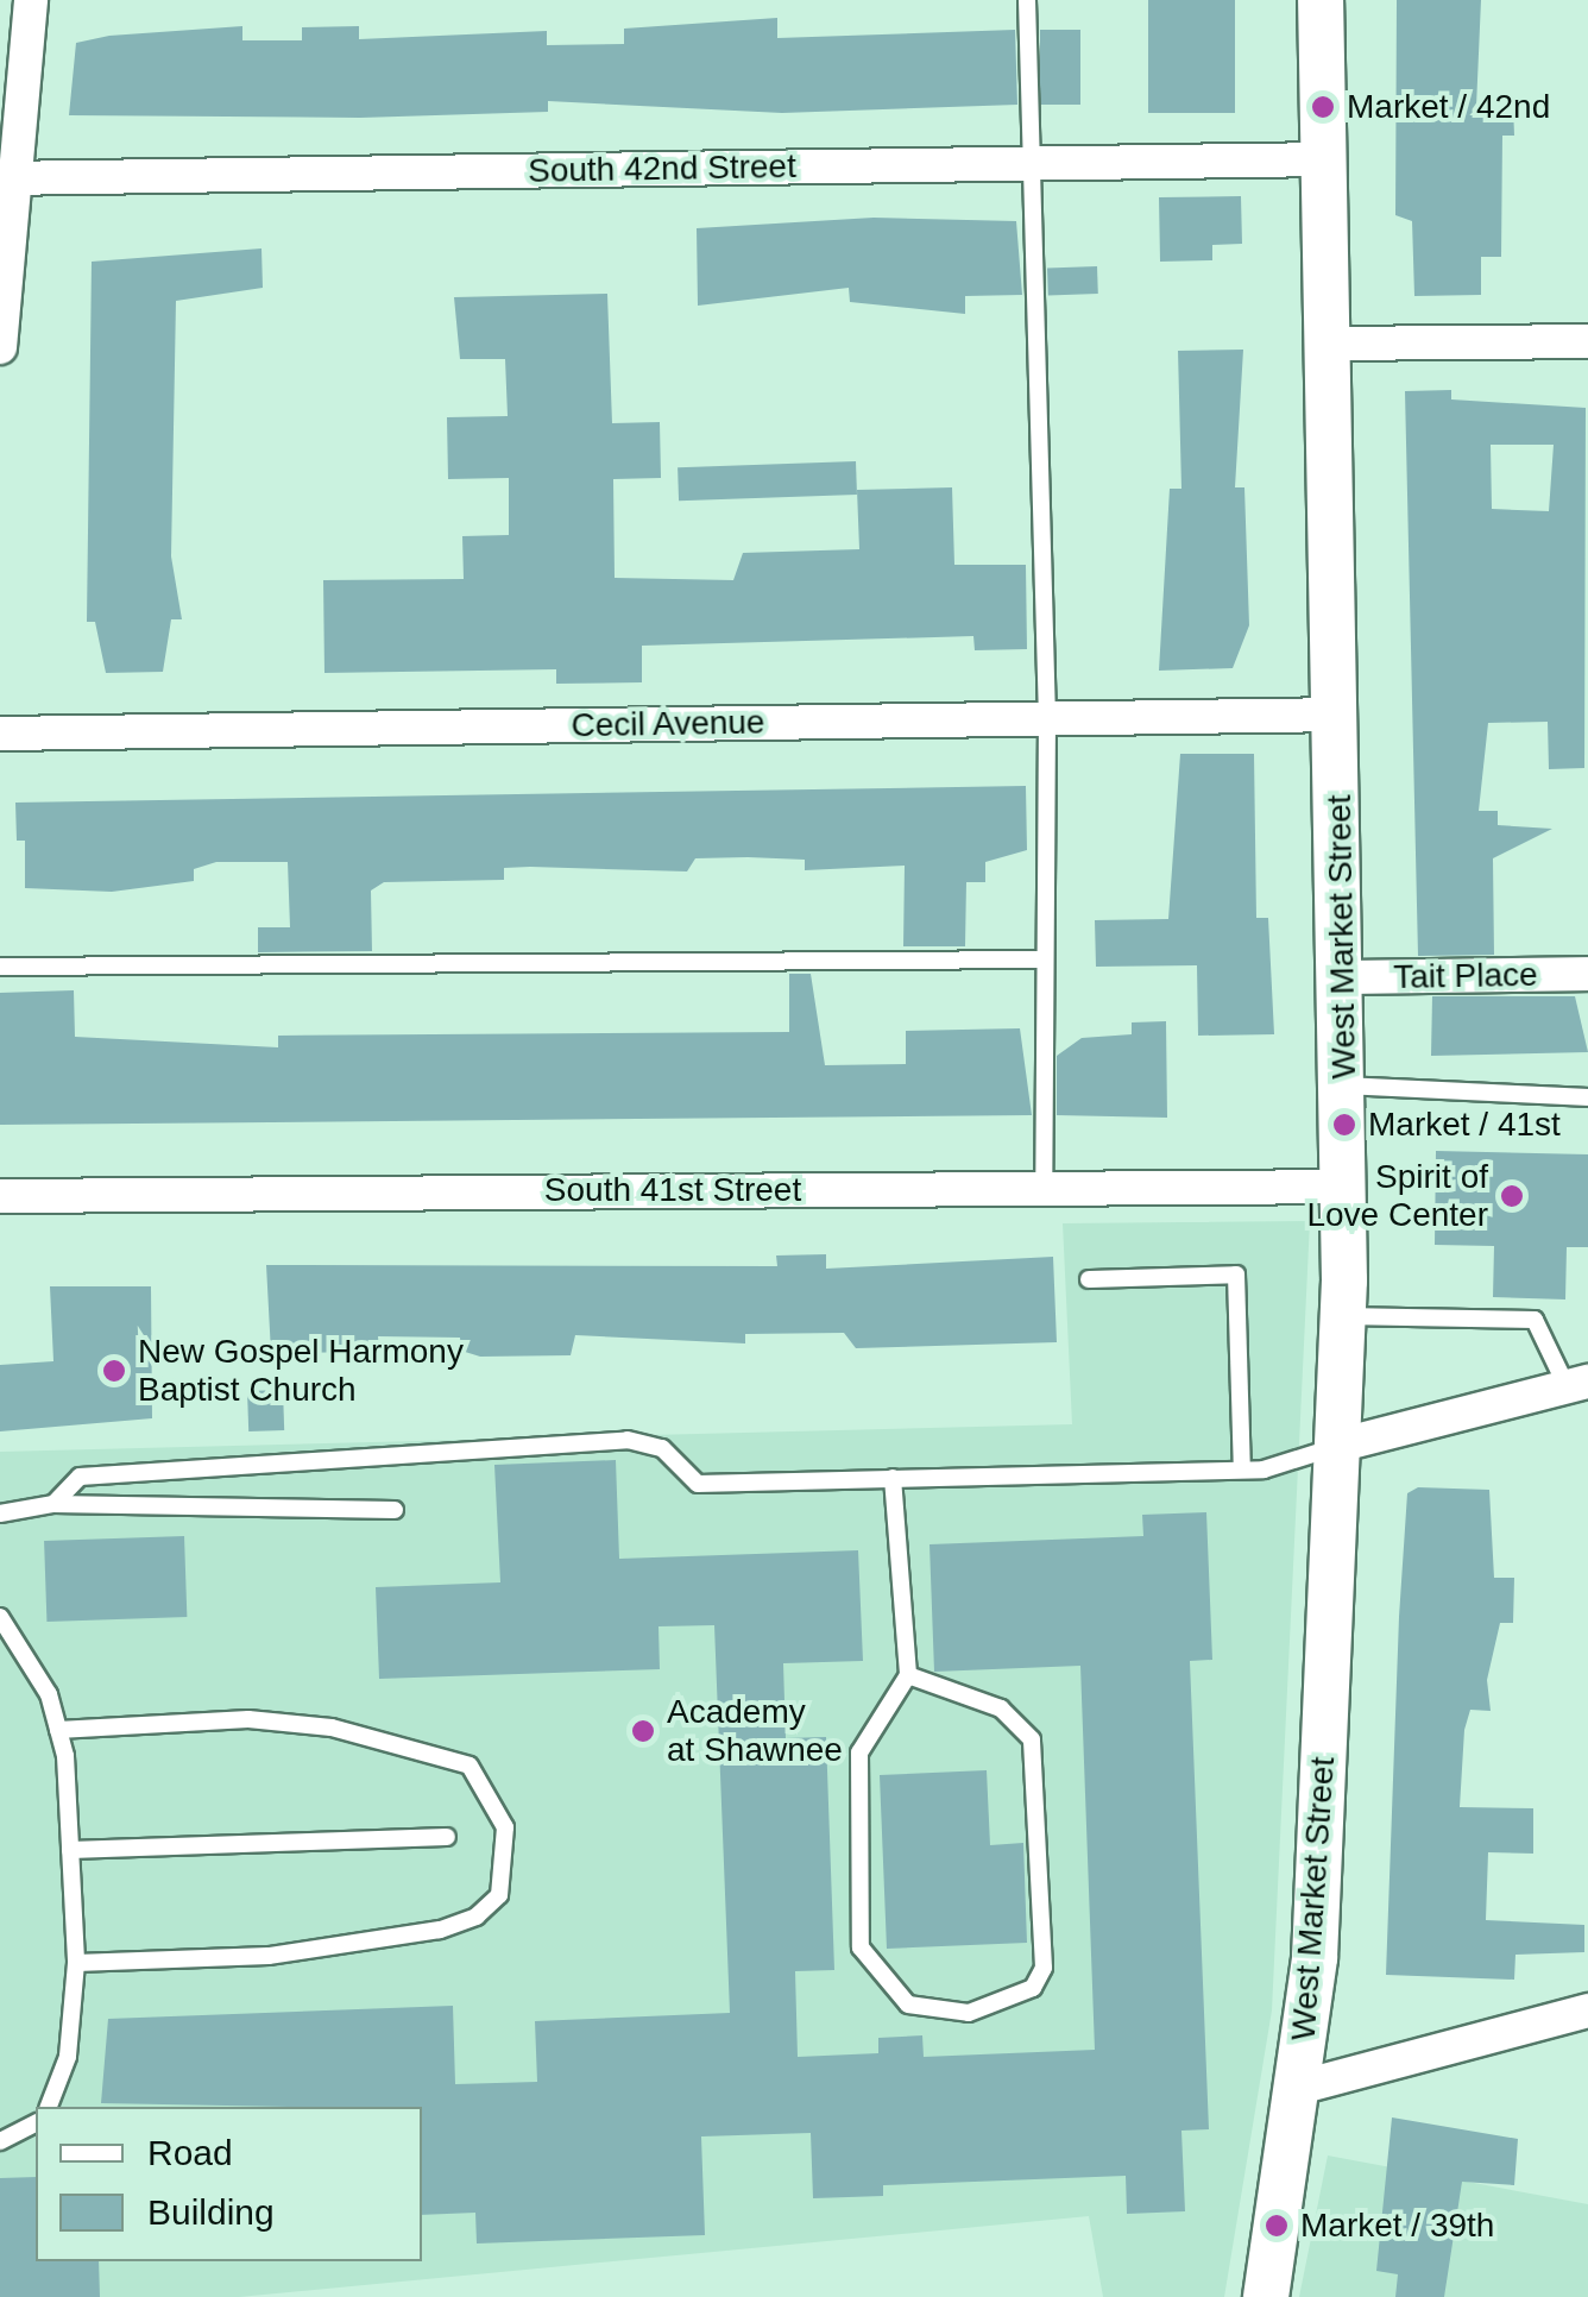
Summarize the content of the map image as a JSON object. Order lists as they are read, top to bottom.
{
  "streets": {
    "street": [
      "South 42nd Street",
      "Cecil Avenue",
      "West Market Street",
      "Tait Place",
      "South 41st Street"
    ]
  },
  "crossings": [
    ["South 42nd Street", "West Market Street"],
    ["Cecil Avenue", "West Market Street"],
    ["West Market Street", "Tait Place"],
    ["West Market Street", "South 41st Street"]
  ],
  "places": [
    "Market / 42nd",
    "Market / 41st",
    "Spirit of Love Center",
    "New Gospel Harmony Baptist Church",
    "Academy at Shawnee",
    "Market / 39th"
  ],
  "legend": ["Road", "Building"]
}
